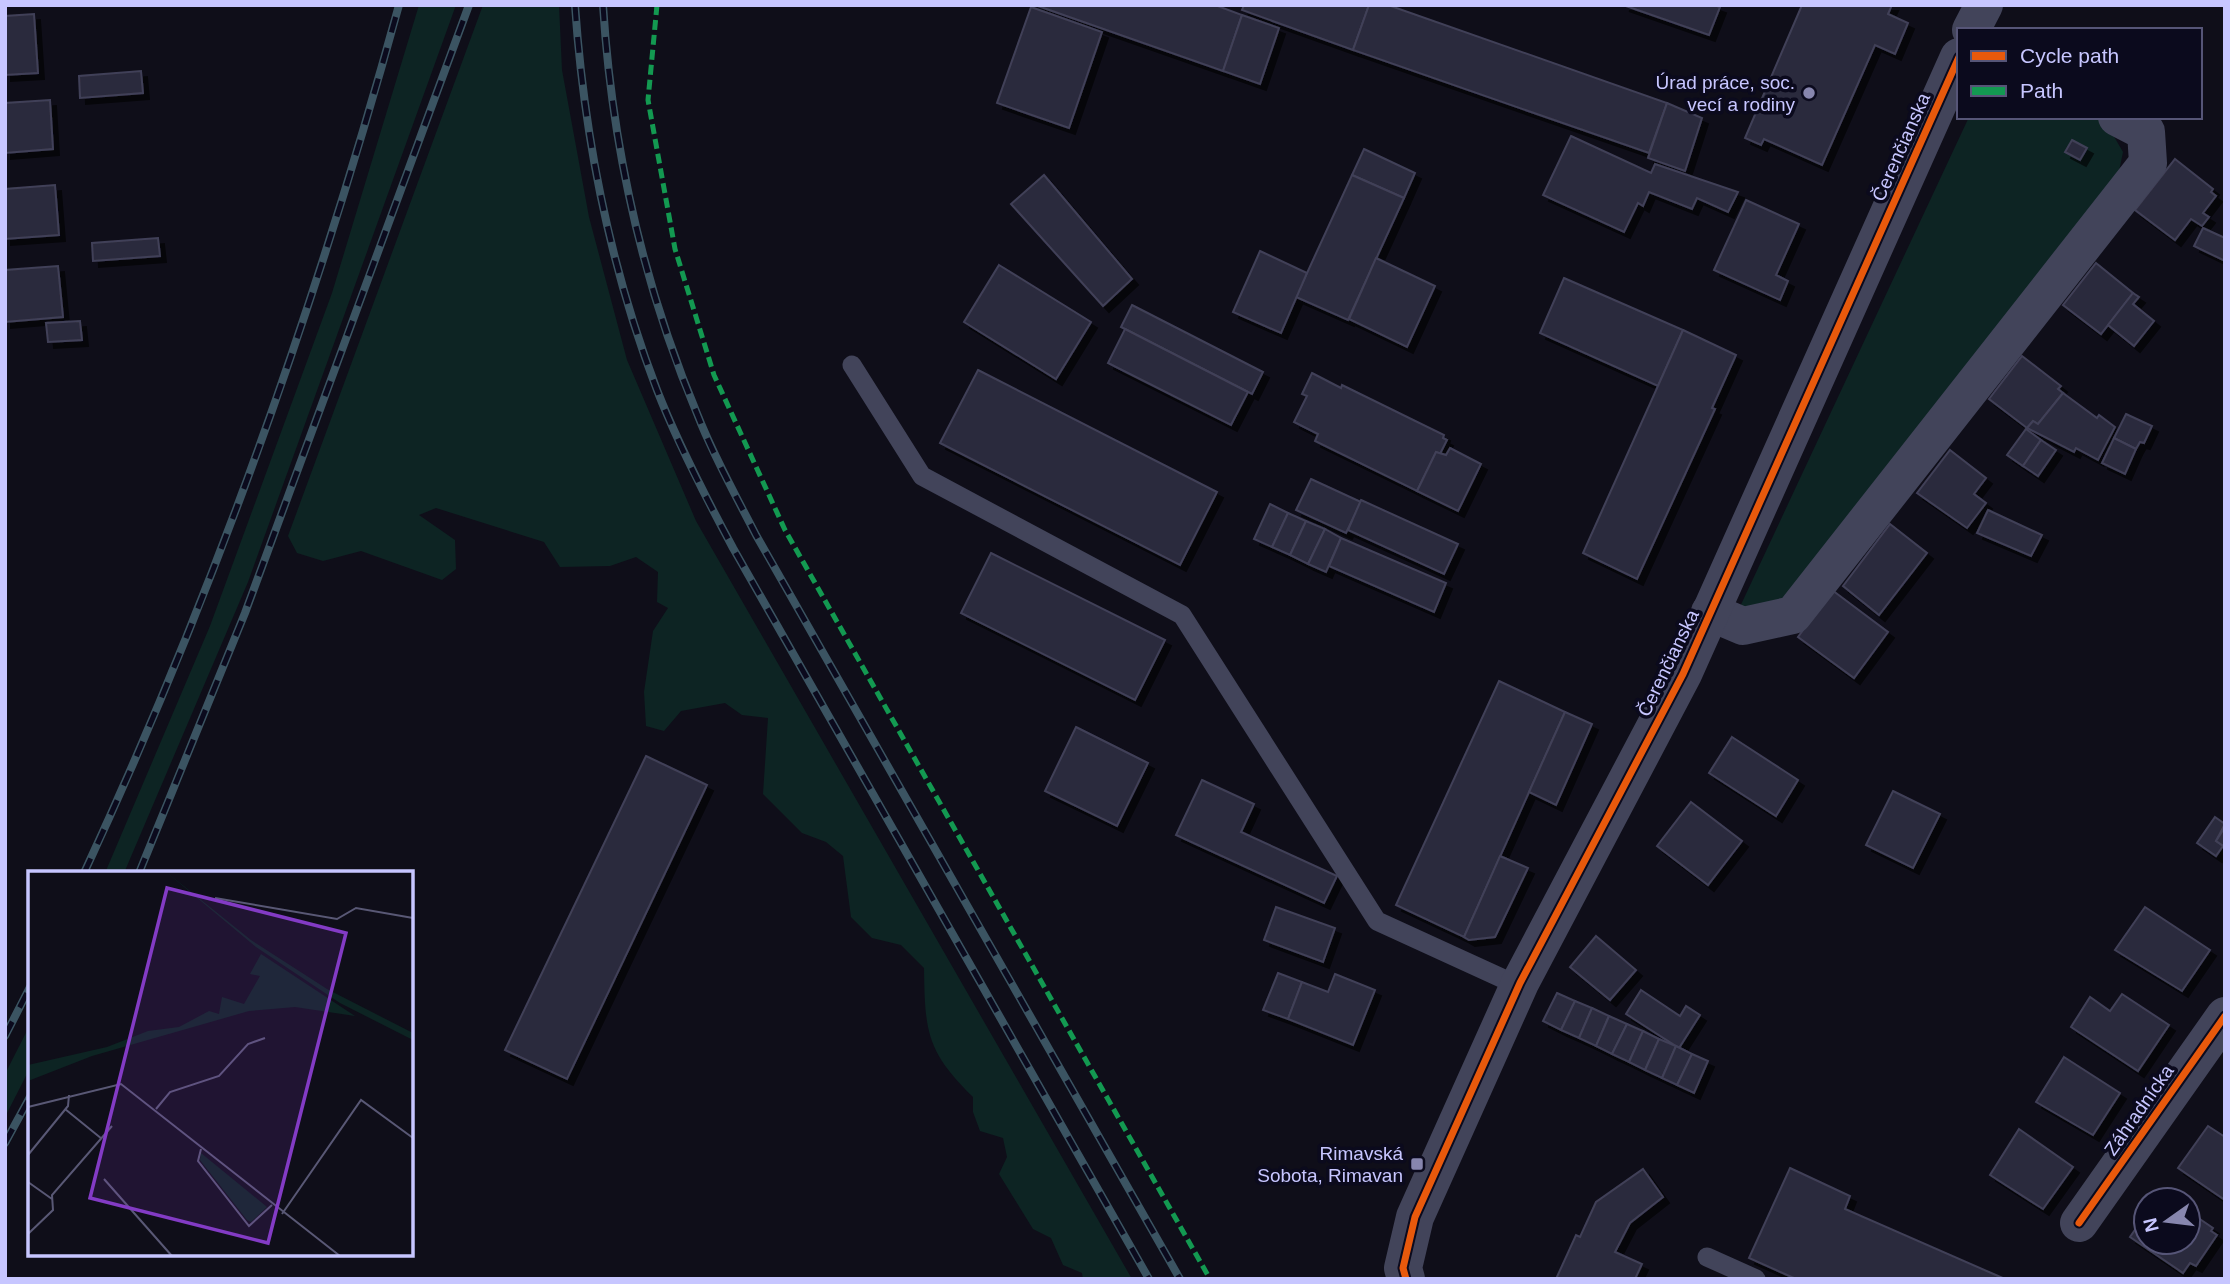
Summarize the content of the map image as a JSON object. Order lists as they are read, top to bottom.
{
  "streets": {
    "street": ["Čerenčianska", "Záhradnícka"]
  },
  "places": {
    "other": ["Úrad práce, soc. vecí a rodiny"],
    "transit": ["Rimavská Sobota, Rimavan"]
  },
  "legend": ["Cycle path", "Path"],
  "north": "left"
}
